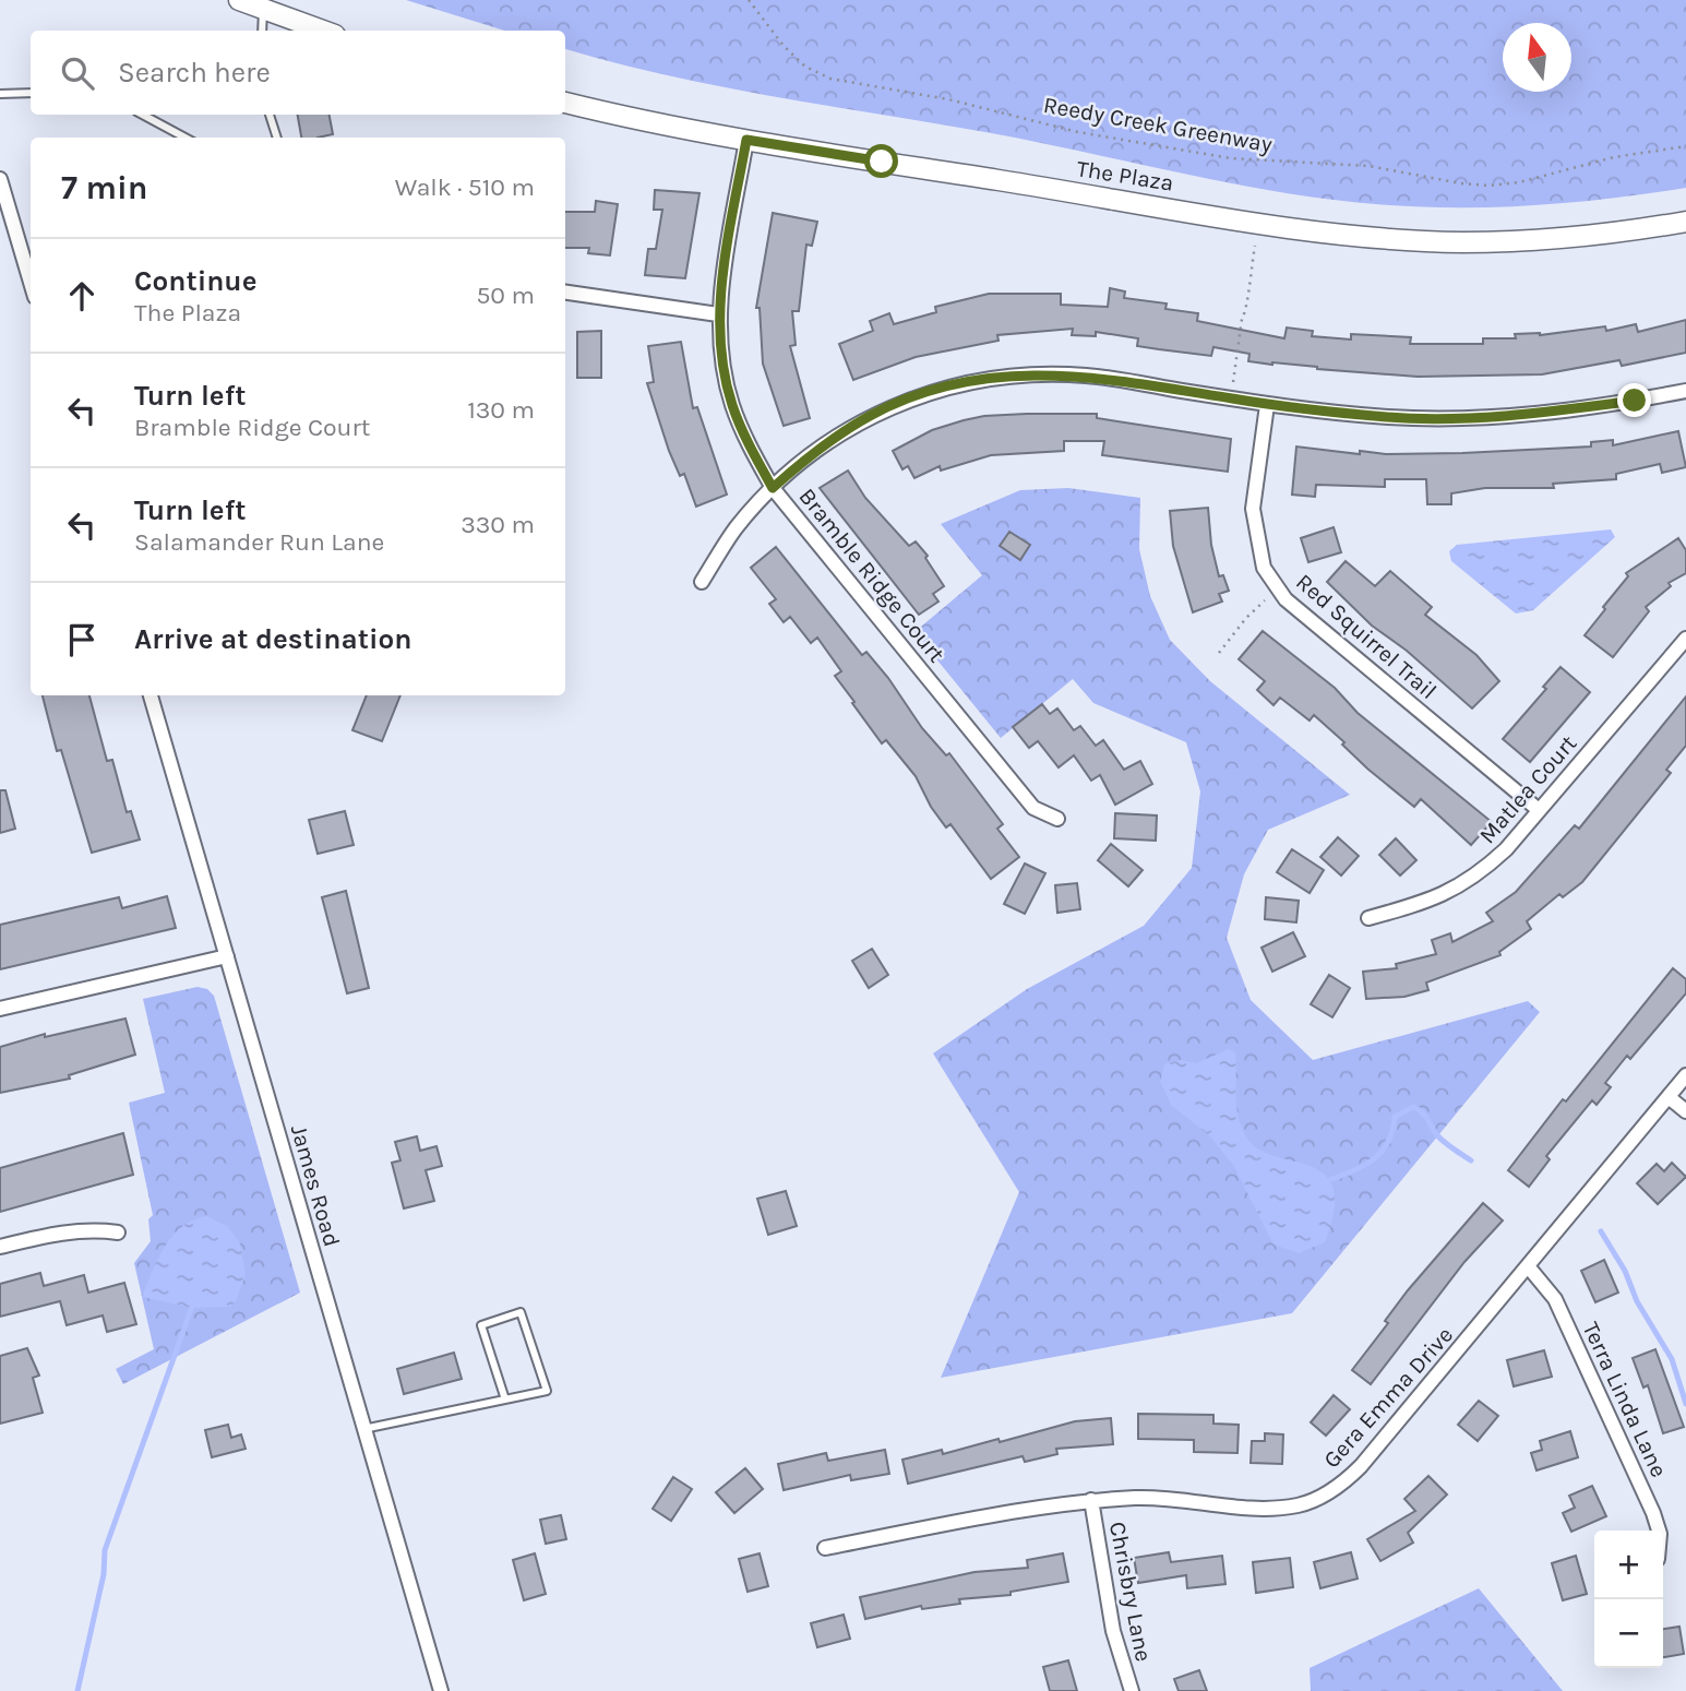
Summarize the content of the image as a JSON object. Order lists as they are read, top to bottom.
{
  "streets": {
    "street": [
      "The Plaza",
      "Bramble Ridge Court",
      "Red Squirrel Trail",
      "Matlea Court",
      "James Road",
      "Gera Emma Drive",
      "Terra Linda Lane",
      "Chrisbry Lane"
    ],
    "path": ["Reedy Creek Greenway"]
  },
  "crossings": [
    ["The Plaza", "Bramble Ridge Court"],
    ["Red Squirrel Trail", "Matlea Court"],
    ["Gera Emma Drive", "Terra Linda Lane"],
    ["Gera Emma Drive", "Chrisbry Lane"]
  ],
  "north": "top",
  "page": {
    "search": "Search here",
    "heading": ["7 min", "Walk · 510 m"],
    "list": [
      ["Continue", "The Plaza", "50 m"],
      ["Turn left", "Bramble Ridge Court", "130 m"],
      ["Turn left", "Salamander Run Lane", "330 m"],
      "Arrive at destination"
    ],
    "map_buttons": ["+", "−"]
  }
}
